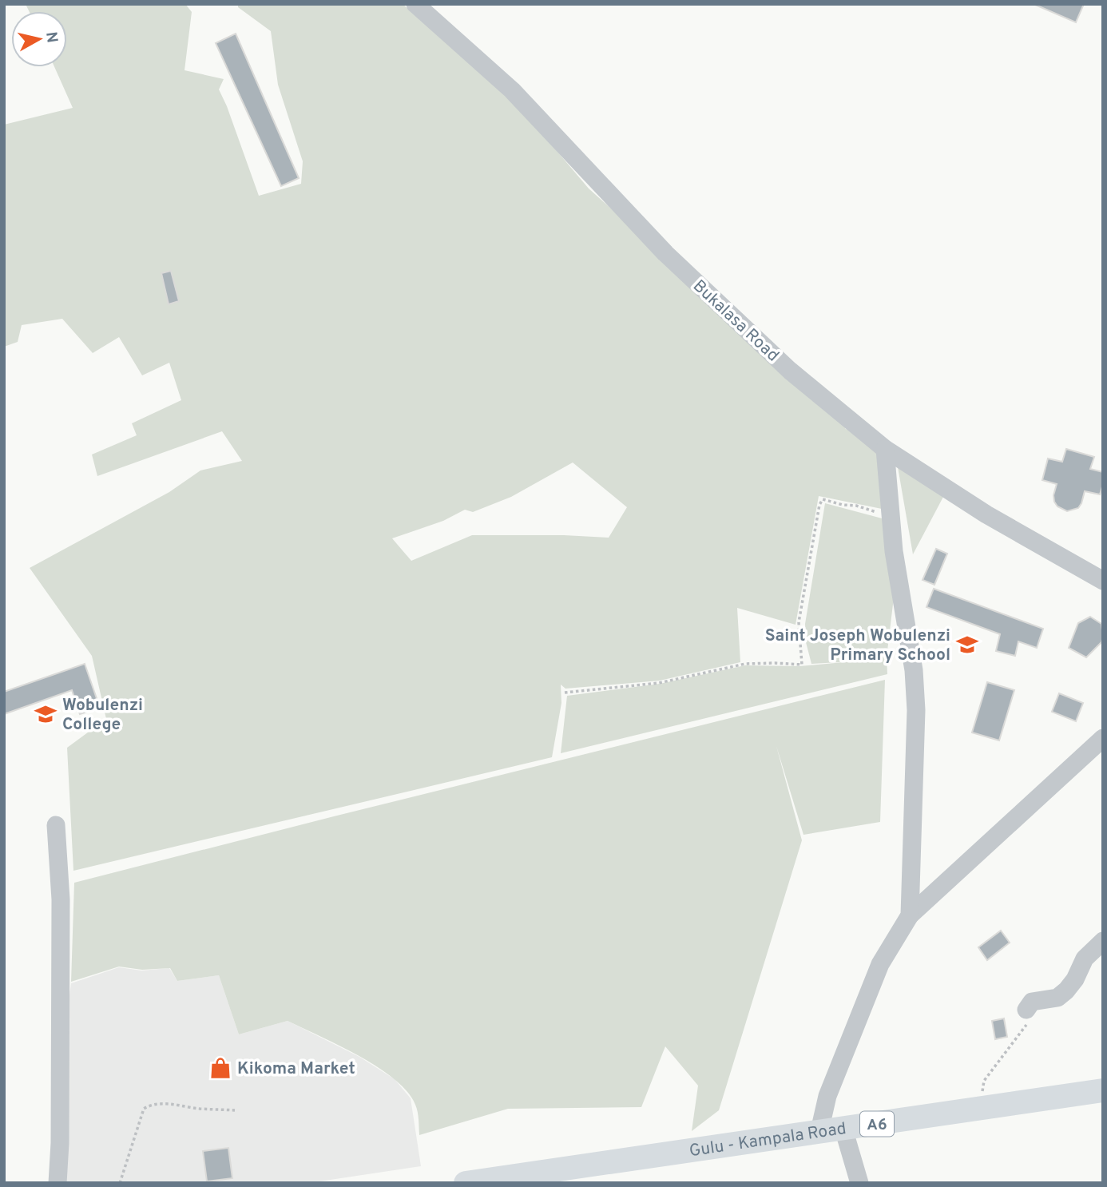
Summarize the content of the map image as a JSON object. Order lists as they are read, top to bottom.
{
  "streets": {
    "main road": ["A6", "Gulu - Kampala Road"],
    "street": ["Bukalasa Road"]
  },
  "places": {
    "school or university": ["Saint Joseph Wobulenzi Primary School", "Wobulenzi College"],
    "shop": ["Kikoma Market"]
  },
  "north": "right"
}
